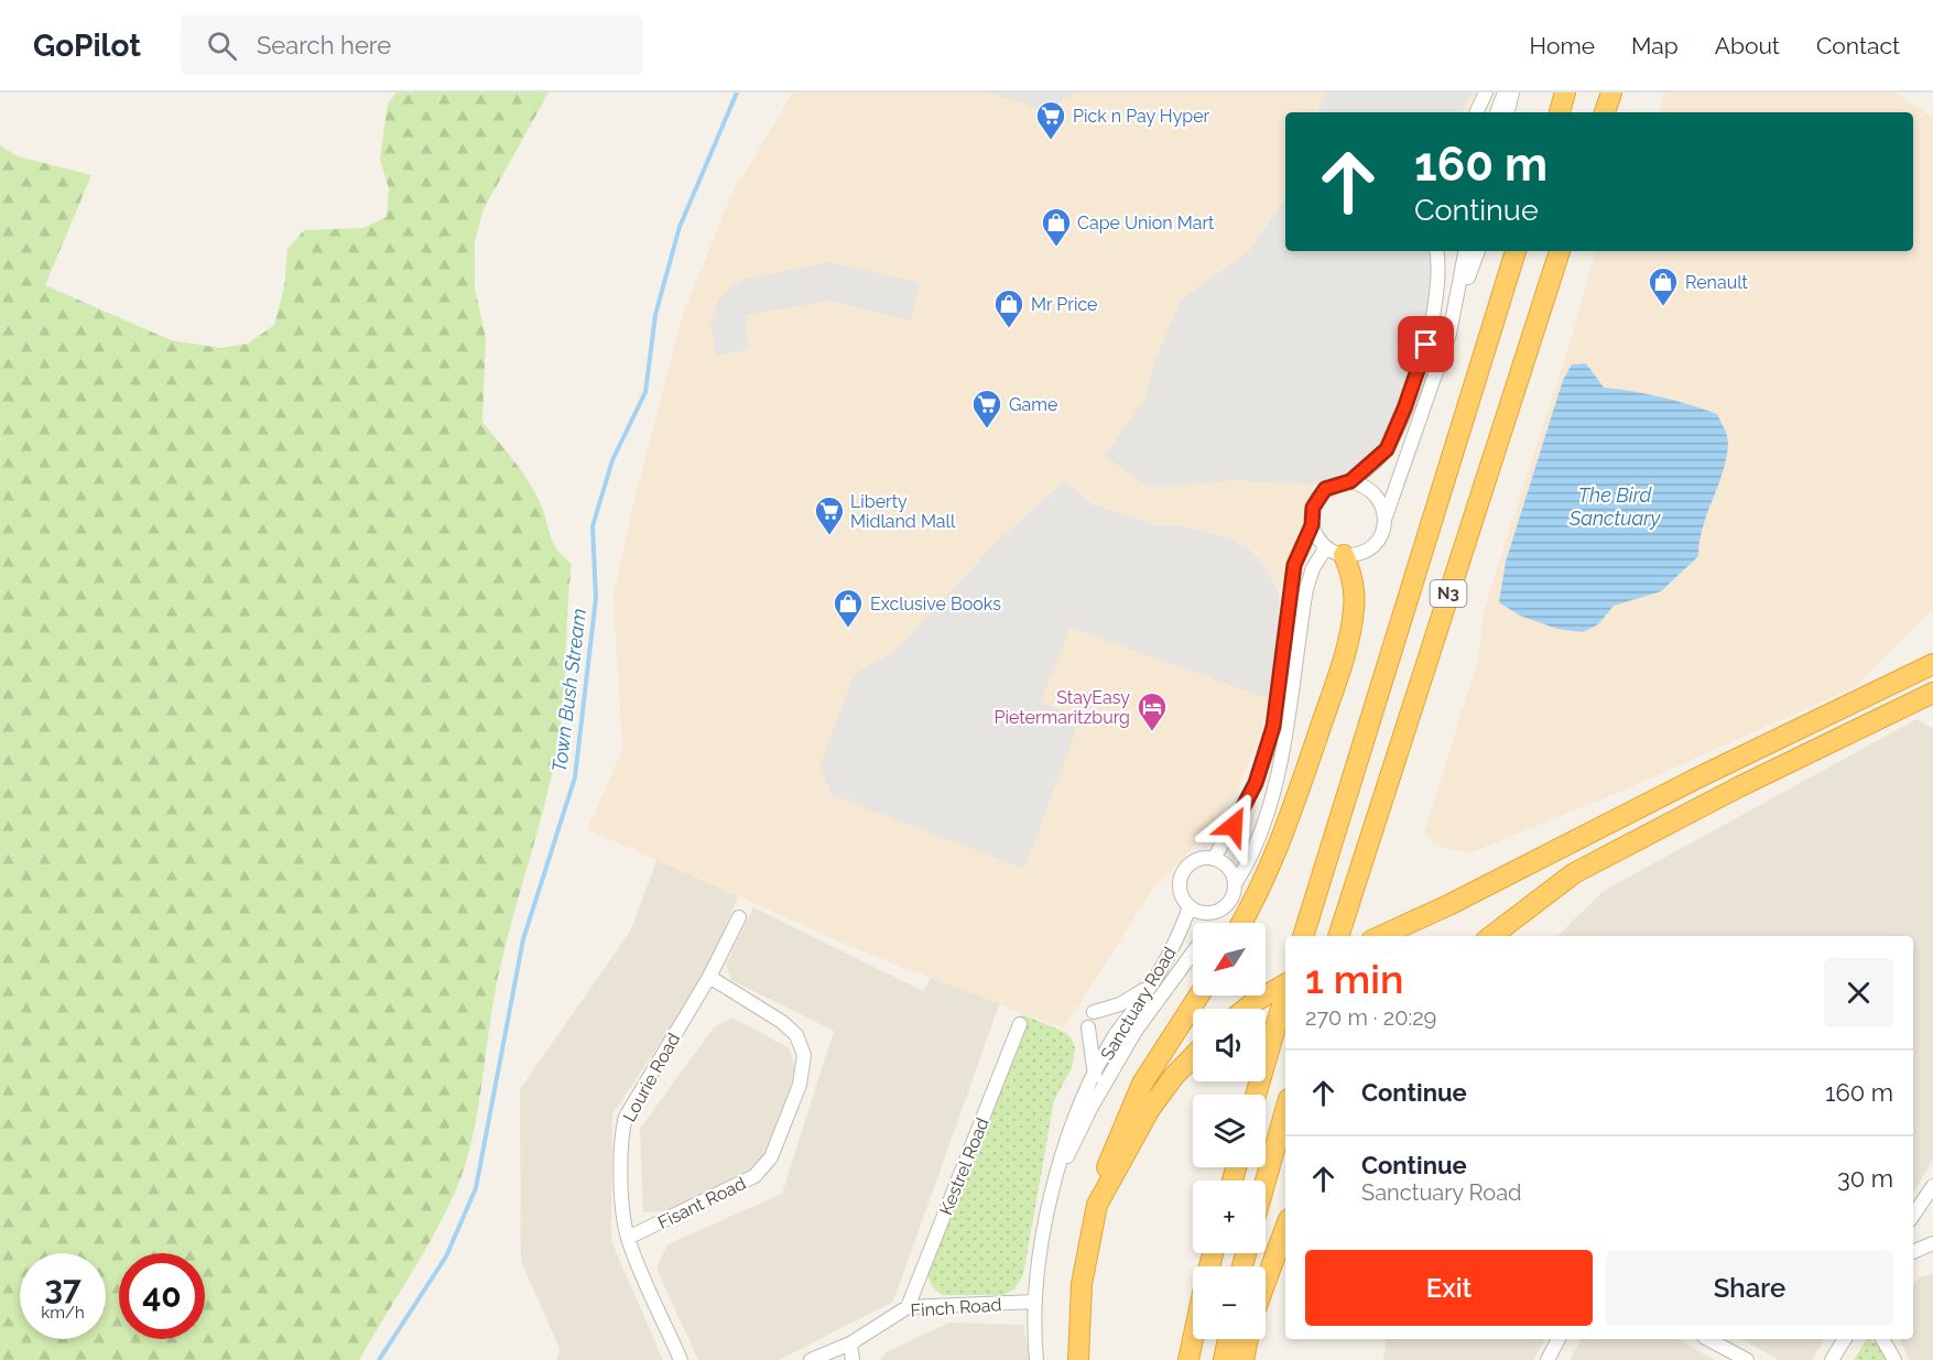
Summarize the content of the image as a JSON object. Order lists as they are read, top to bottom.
{
  "streets": {
    "highway": ["N3"],
    "street": [
      "Sanctuary Road",
      "Lourie Road",
      "Kestrel Road",
      "Fisant Road",
      "Finch Road"
    ]
  },
  "crossings": [
    ["Sanctuary Road", "Finch Road"],
    ["Lourie Road", "Fisant Road"],
    ["Kestrel Road", "Finch Road"]
  ],
  "water": ["The Bird Sanctuary", "Town Bush Stream"],
  "places": {
    "supermarket": ["Pick n Pay Hyper", "Game", "Liberty Midland Mall"],
    "shop": [
      "Cape Union Mart",
      "Renault",
      "Mr Price",
      "Exclusive Books"
    ],
    "hotel": ["StayEasy Pietermaritzburg"]
  },
  "north": "bottom left",
  "page": {
    "header": "GoPilot",
    "search": "Search here",
    "nav": [
      "Home",
      "Map",
      "About",
      "Contact"
    ],
    "turn": ["160 m", "Continue"],
    "map_buttons": ["+", "−"],
    "heading": ["1 min", "270 m · 20:29"],
    "list": [
      {
        "name": "Continue",
        "value": "160 m"
      },
      {
        "name": "Continue",
        "note": "Sanctuary Road",
        "value": "30 m"
      }
    ],
    "buttons": ["Exit", "Share"],
    "speed": "37 km/h",
    "limit": "40"
  }
}
